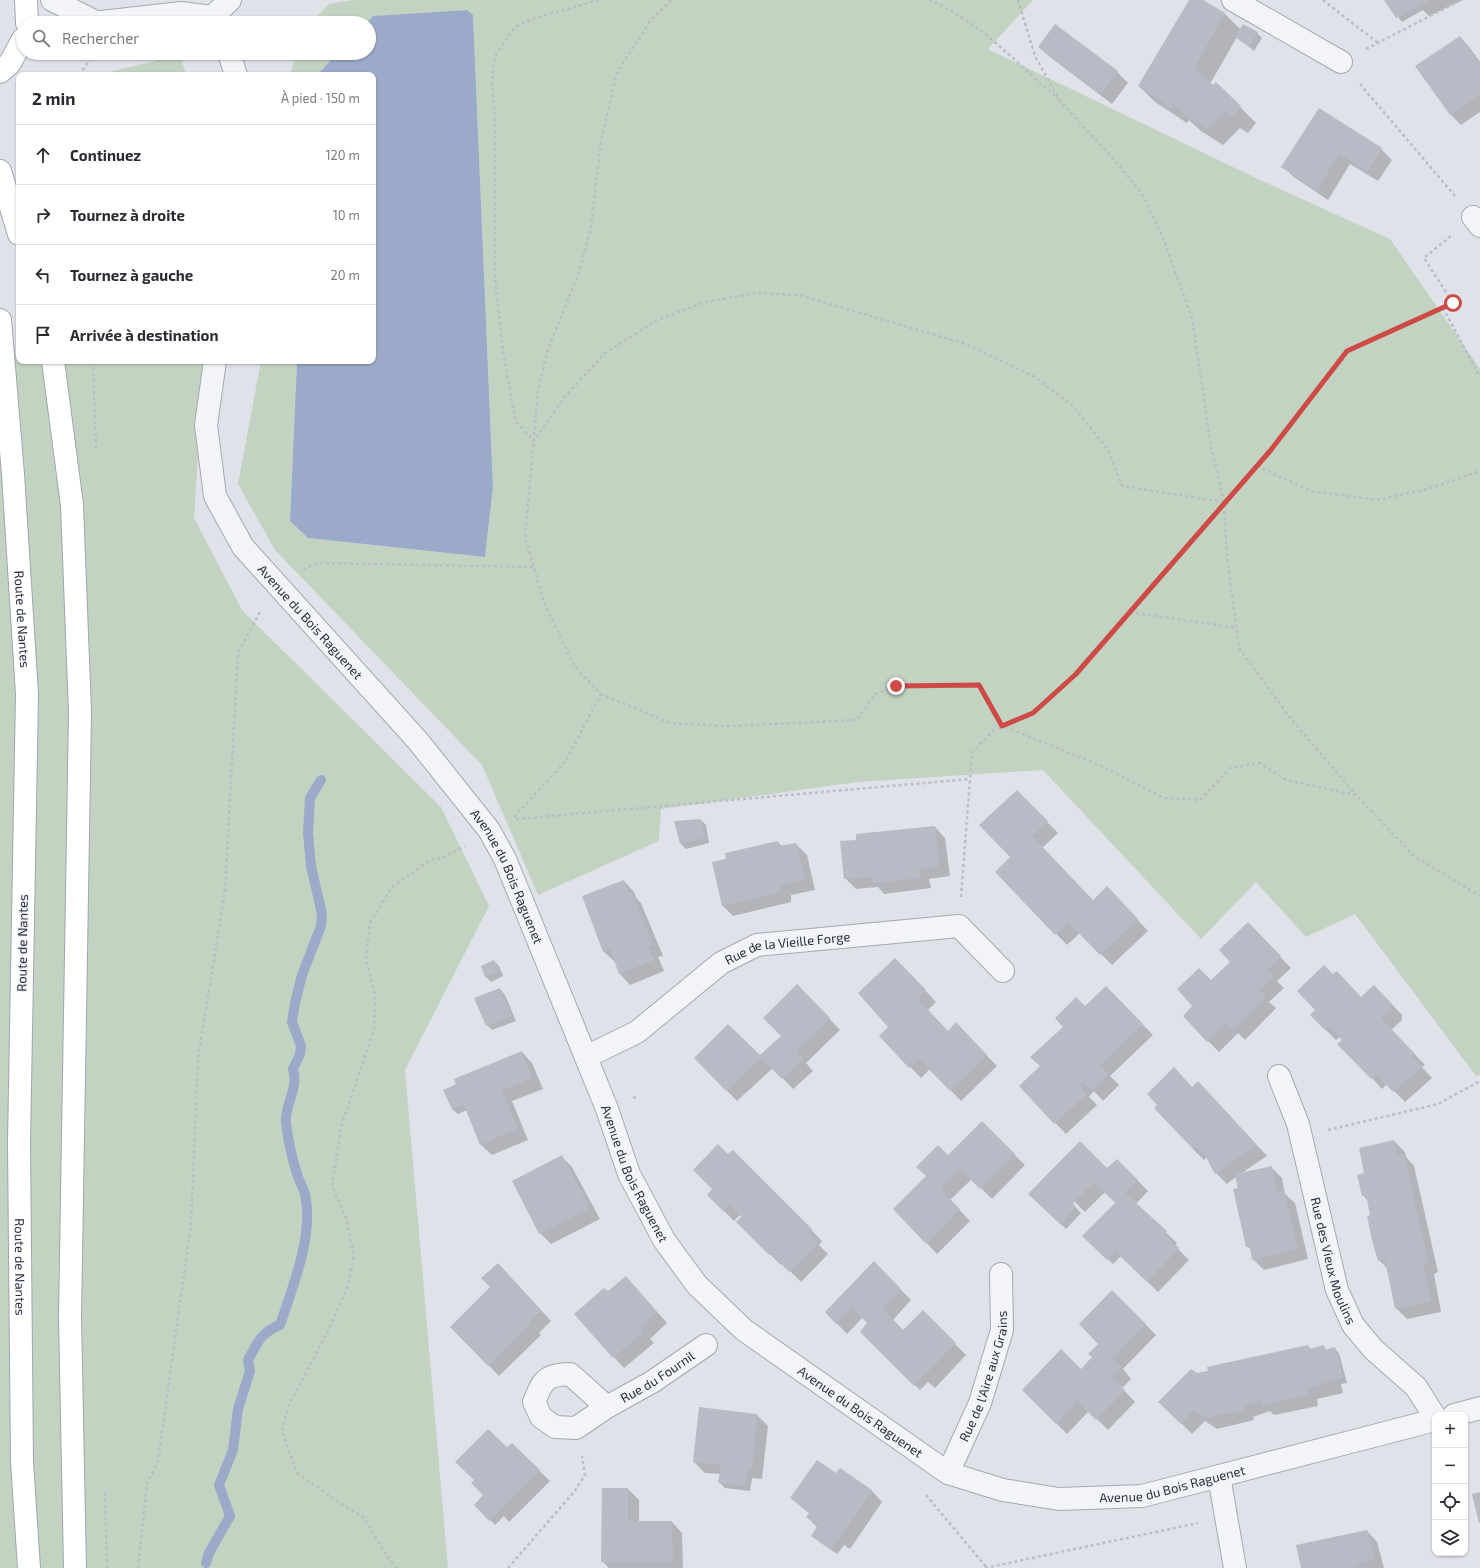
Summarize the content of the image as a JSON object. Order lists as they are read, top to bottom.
{
  "streets": {
    "main road": ["Route de Nantes"],
    "street": [
      "Avenue du Bois Raguenet",
      "Rue de la Vieille Forge",
      "Rue des Vieux Moulins",
      "Rue de l'Aire aux Grains",
      "Rue du Fournil"
    ]
  },
  "crossings": [
    ["Avenue du Bois Raguenet", "Rue de la Vieille Forge"],
    ["Avenue du Bois Raguenet", "Rue de l'Aire aux Grains"]
  ],
  "page": {
    "search": "Rechercher",
    "heading": ["2 min", "À pied · 150 m"],
    "list": [
      ["Continuez", "120 m"],
      ["Tournez à droite", "10 m"],
      ["Tournez à gauche", "20 m"],
      "Arrivée à destination"
    ],
    "map_buttons": ["+", "−"]
  }
}
